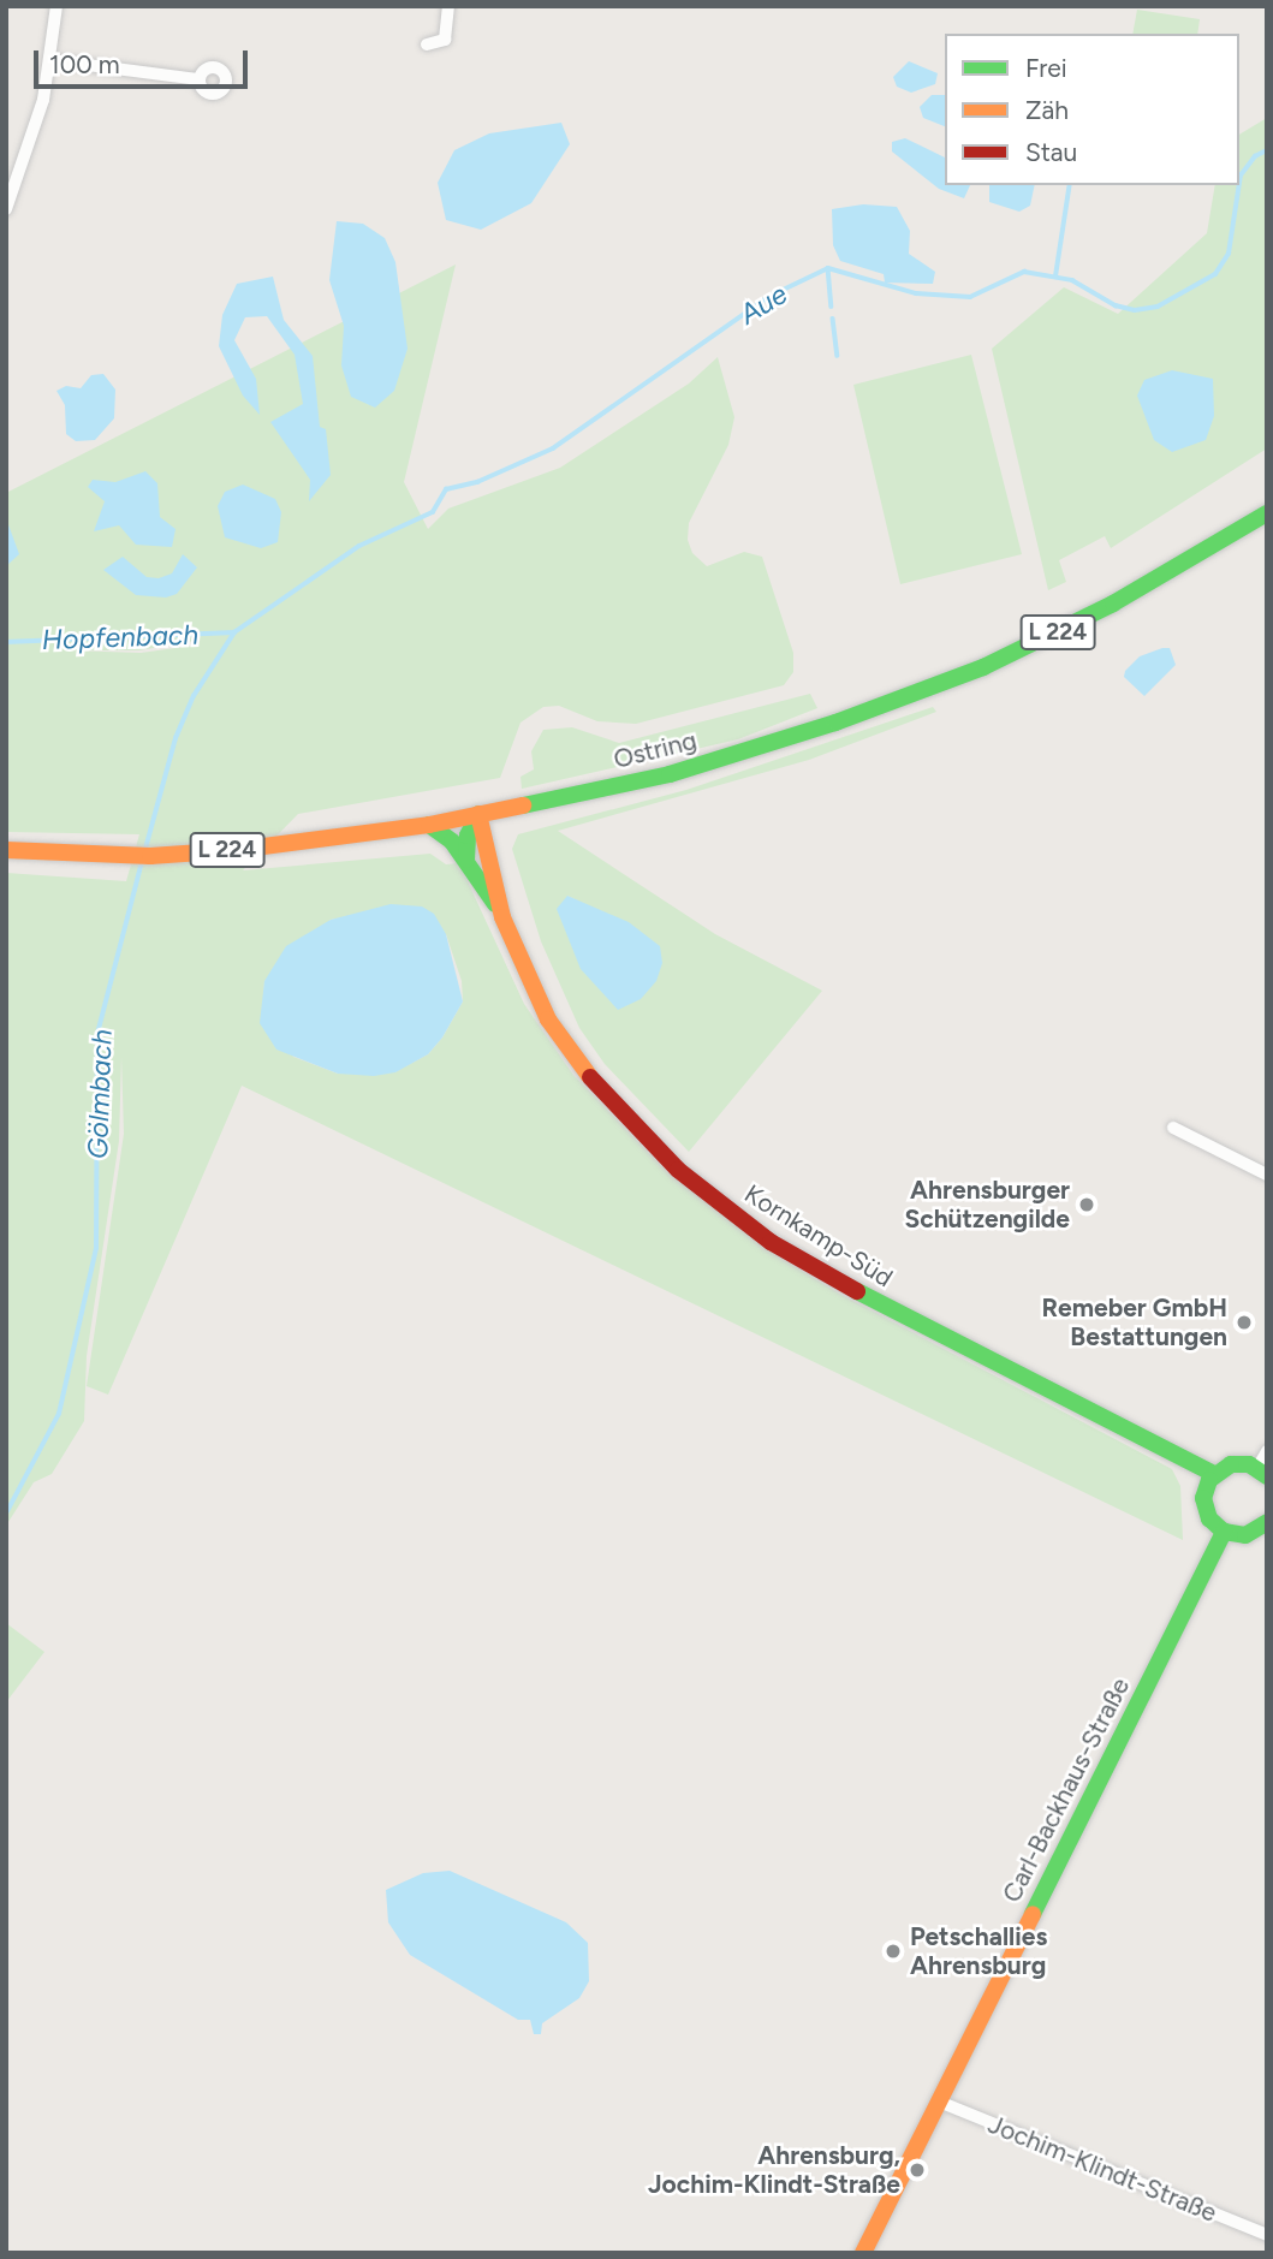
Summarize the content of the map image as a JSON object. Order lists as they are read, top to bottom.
{
  "streets": {
    "street": [
      "L 224",
      "Ostring",
      "Kornkamp-Süd",
      "Carl-Backhaus-Straße",
      "Jochim-Klindt-Straße"
    ]
  },
  "crossings": [
    ["Ostring", "Kornkamp-Süd"],
    ["Carl-Backhaus-Straße", "Jochim-Klindt-Straße"]
  ],
  "water": ["Aue", "Hopfenbach", "Gölmbach"],
  "places": [
    "Ahrensburger Schützengilde",
    "Remeber GmbH Bestattungen",
    "Petschallies Ahrensburg",
    "Ahrensburg, Jochim-Klindt-Straße"
  ],
  "legend": ["Frei", "Zäh", "Stau"],
  "scale_bar": "100 m"
}
